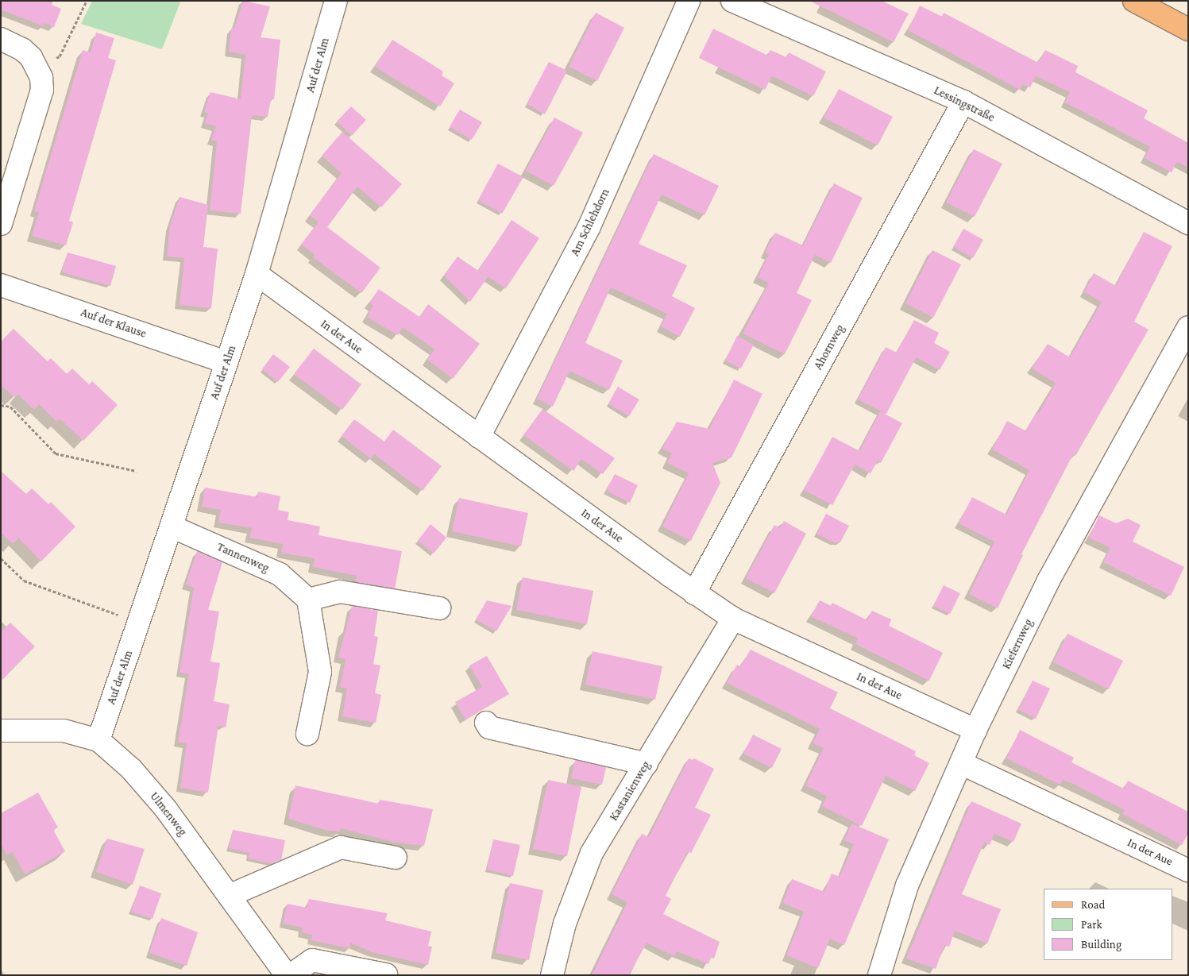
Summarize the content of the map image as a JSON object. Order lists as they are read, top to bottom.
{
  "streets": {
    "street": [
      "Auf der Alm",
      "Lessingstraße",
      "Am Schlehdorn",
      "Auf der Klause",
      "In der Aue",
      "Ahornweg",
      "Tannenweg",
      "Kiefernweg",
      "Kastanienweg",
      "Ulmenweg"
    ]
  },
  "crossings": [
    ["Auf der Alm", "Auf der Klause"],
    ["Auf der Alm", "In der Aue"],
    ["Auf der Alm", "Tannenweg"],
    ["Auf der Alm", "Ulmenweg"],
    ["Lessingstraße", "Ahornweg"],
    ["Am Schlehdorn", "In der Aue"],
    ["In der Aue", "Ahornweg"],
    ["In der Aue", "Kiefernweg"],
    ["In der Aue", "Kastanienweg"]
  ],
  "legend": ["Road", "Park", "Building"]
}
